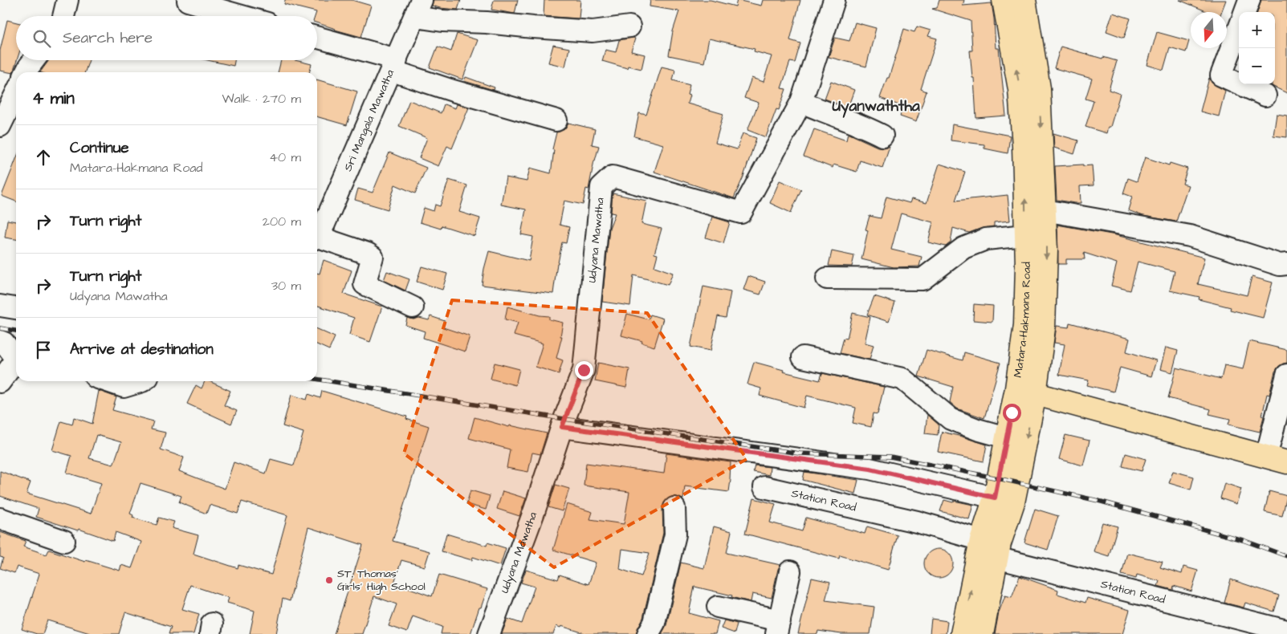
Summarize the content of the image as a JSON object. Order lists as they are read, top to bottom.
{
  "streets": {
    "main road": ["Matara-Hakmana Road"],
    "street": ["Sri Mangala Mawatha", "Udyana Mawatha", "Station Road"]
  },
  "crossings": [
    ["Matara-Hakmana Road", "Station Road"]
  ],
  "districts": ["Uyanwaththa"],
  "places": ["ST. Thomas' Girls' High School"],
  "north": "bottom",
  "page": {
    "map_buttons": ["+", "−"],
    "search": "Search here",
    "heading": ["4 min", "Walk · 270 m"],
    "list": [
      ["Continue", "Matara-Hakmana Road", "40 m"],
      ["Turn right", "200 m"],
      ["Turn right", "Udyana Mawatha", "30 m"],
      "Arrive at destination"
    ]
  }
}
